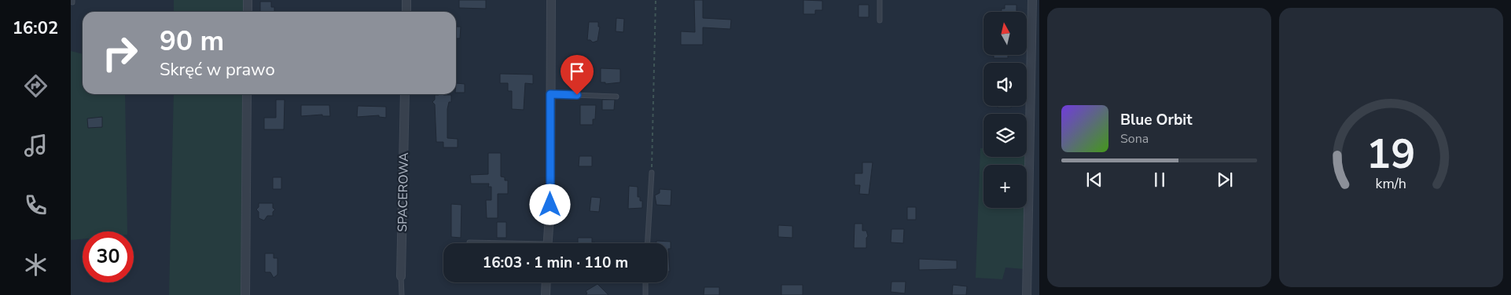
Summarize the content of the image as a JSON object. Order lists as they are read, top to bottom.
{
  "streets": {
    "street": ["SPACEROWA"]
  },
  "north": "top",
  "page": {
    "tabs": "16:02",
    "map_buttons": "+",
    "turn": ["90 m", "Skręć w prawo"],
    "song": ["Blue Orbit", "Sona"],
    "limit": "30",
    "trip": "16:03 · 1 min · 110 m",
    "gauge": ["19", "km/h"]
  }
}
